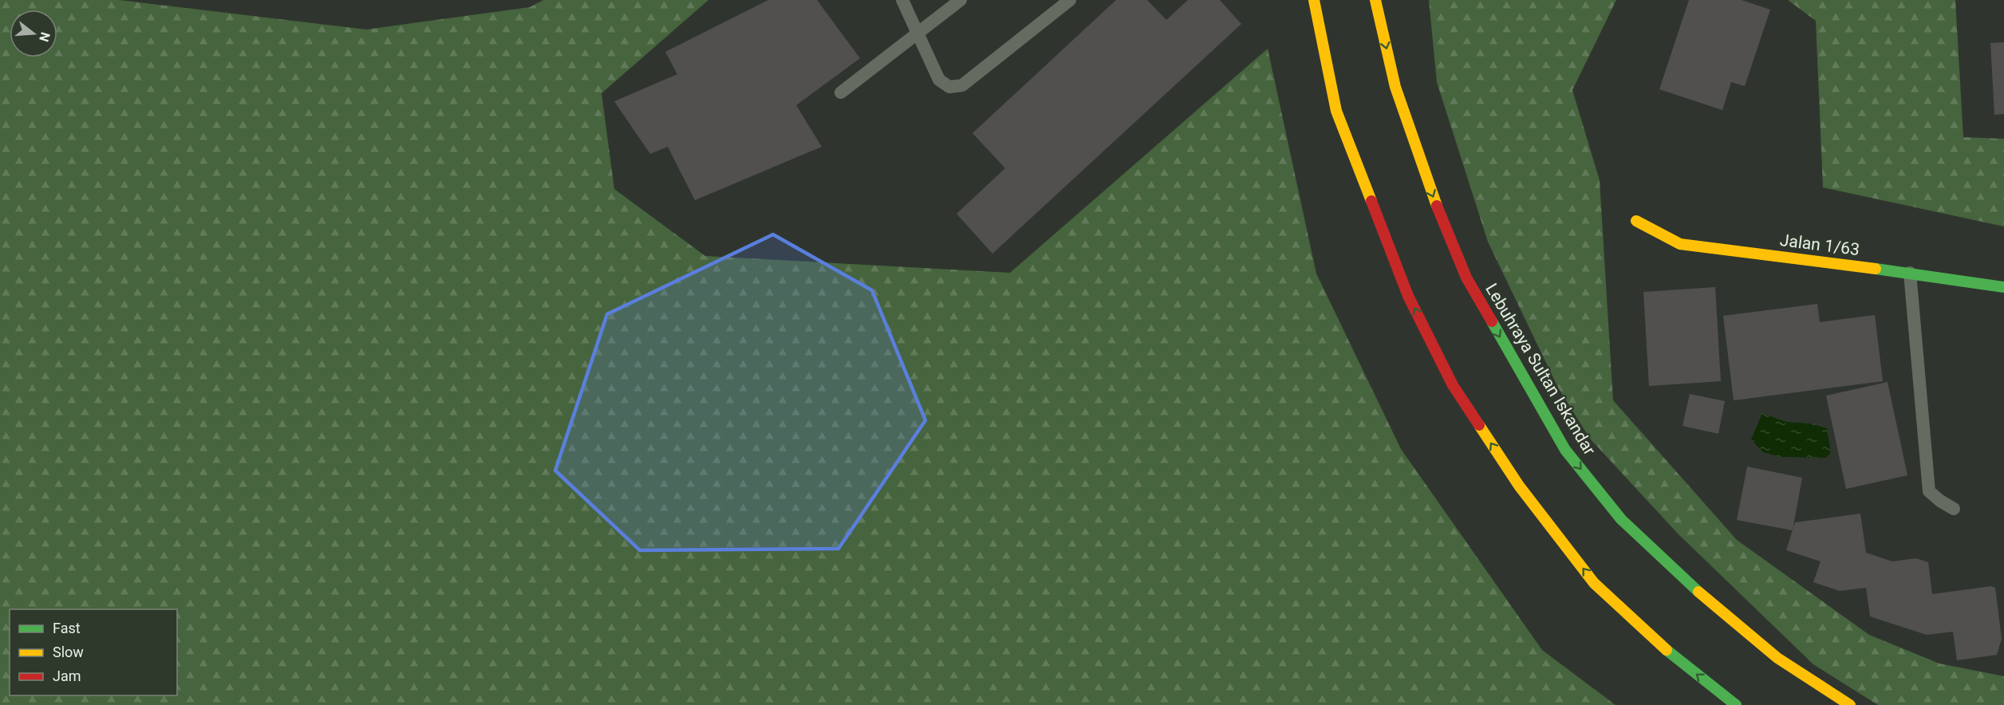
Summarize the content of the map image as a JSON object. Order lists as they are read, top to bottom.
{
  "streets": {
    "main road": ["Jalan 1/63", "Lebuhraya Sultan Iskandar"]
  },
  "legend": ["Fast", "Slow", "Jam"],
  "north": "right"
}
